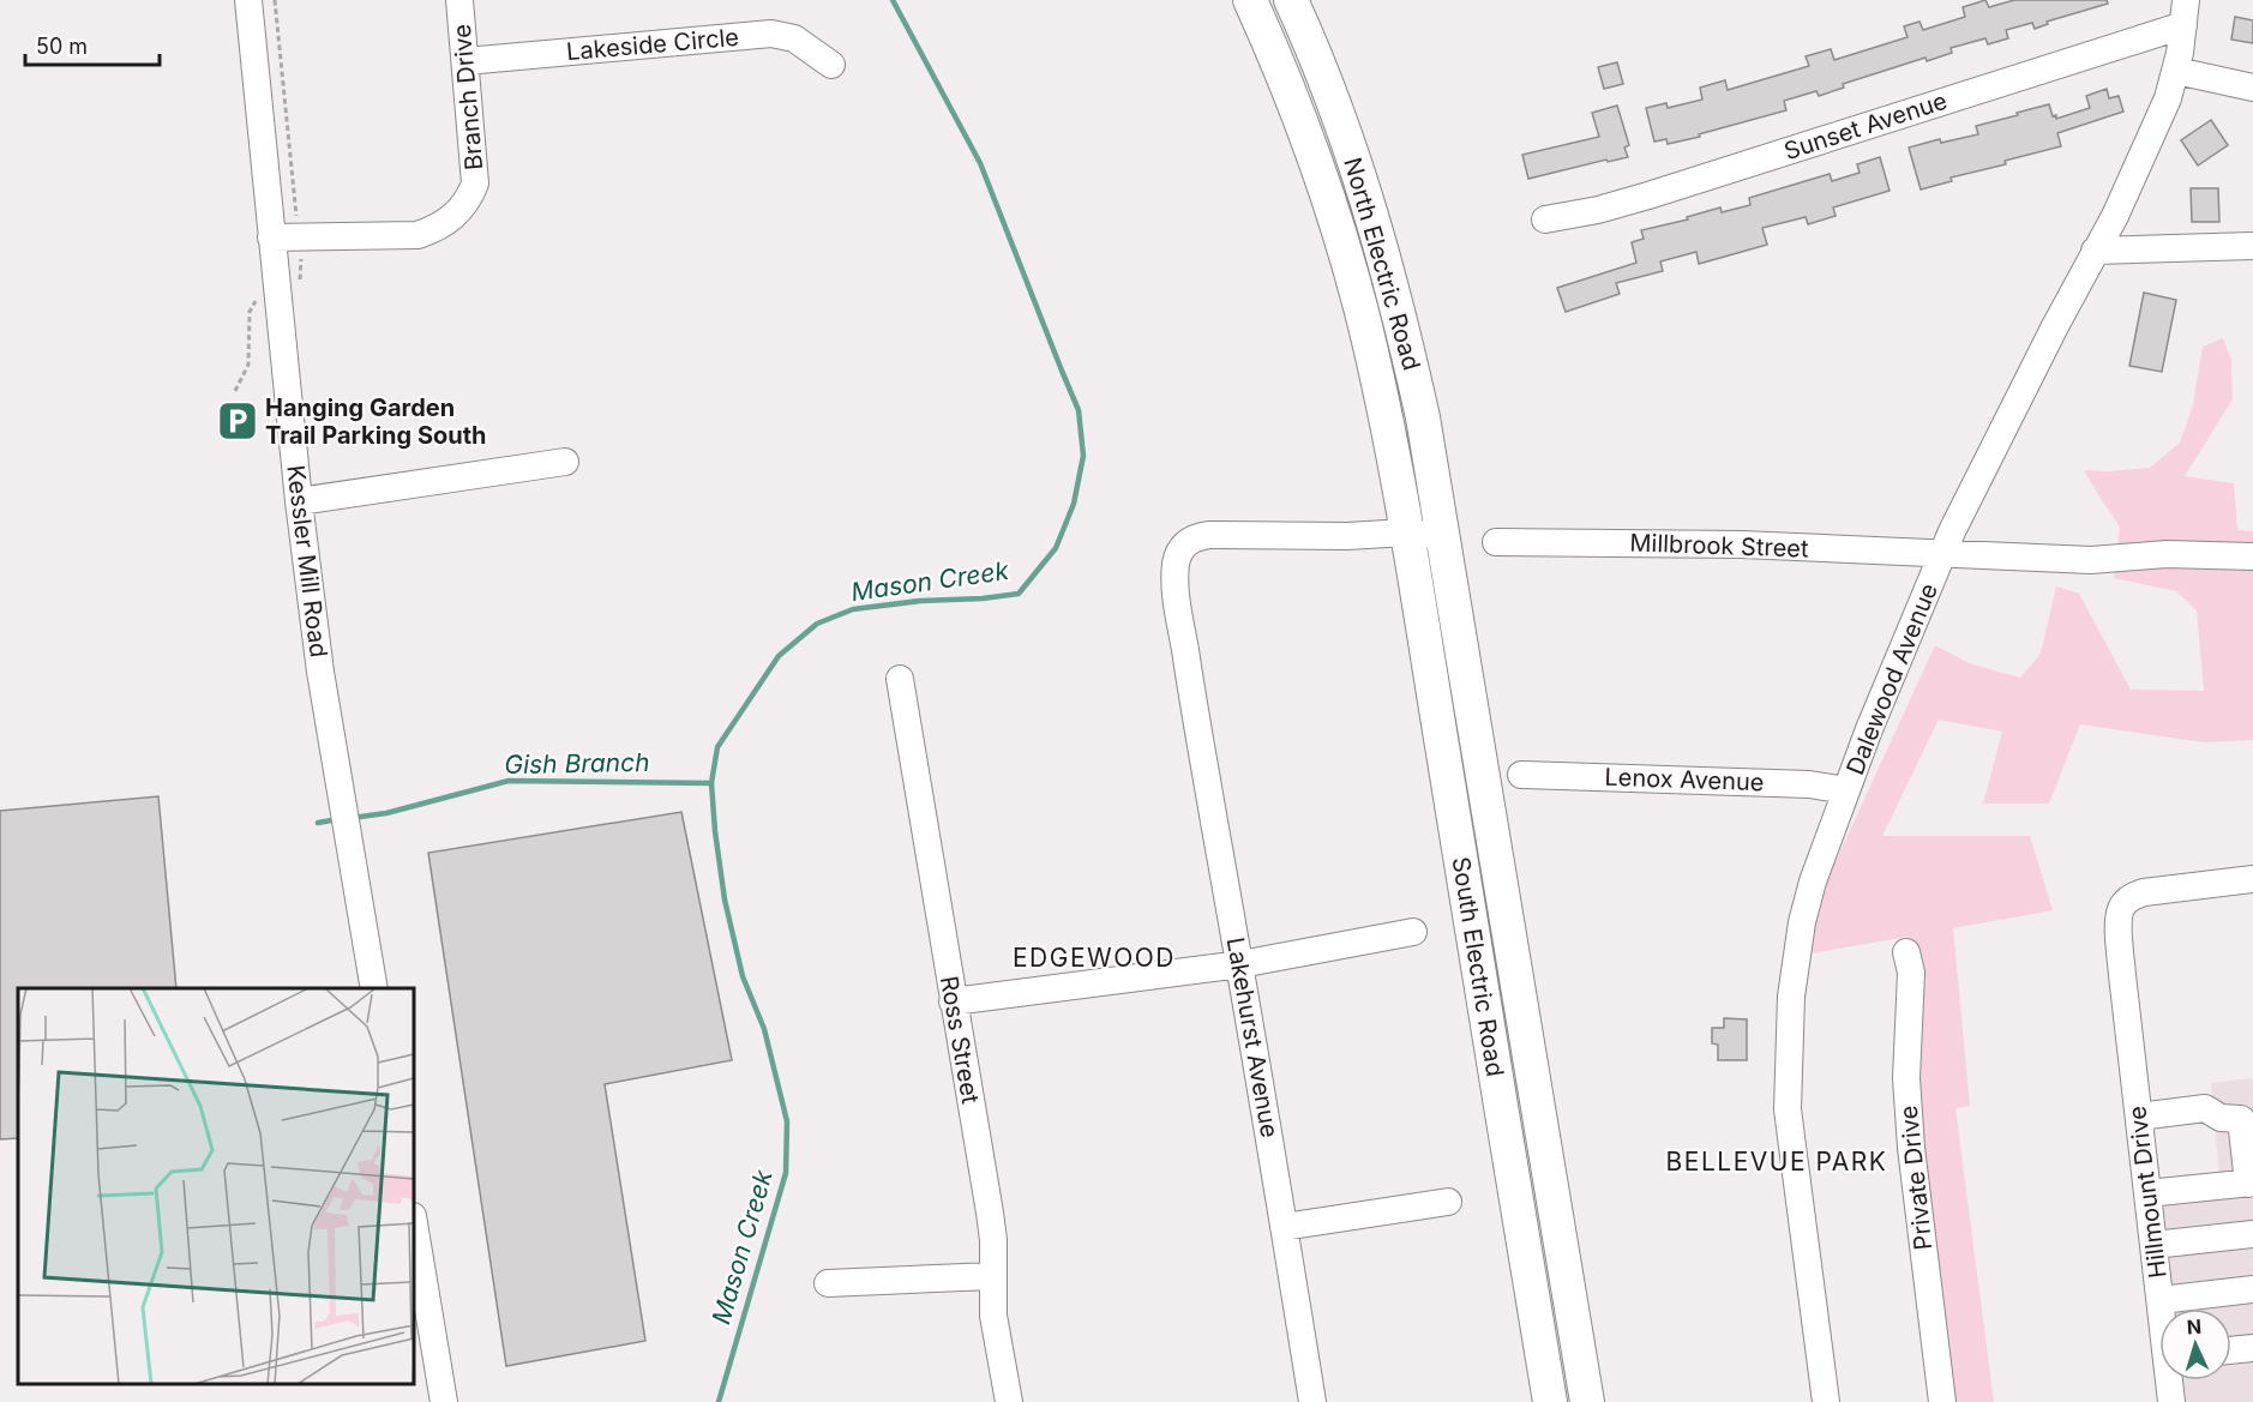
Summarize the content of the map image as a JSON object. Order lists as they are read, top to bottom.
{
  "streets": {
    "main road": ["North Electric Road", "South Electric Road"],
    "street": [
      "Lakeside Circle",
      "Branch Drive",
      "Sunset Avenue",
      "Millbrook Street",
      "Kessler Mill Road",
      "Dalewood Avenue",
      "Lenox Avenue",
      "Lakehurst Avenue",
      "Ross Street",
      "Private Drive",
      "Hillmount Drive"
    ]
  },
  "crossings": [
    ["Lakeside Circle", "Branch Drive"],
    ["Branch Drive", "Kessler Mill Road"],
    ["Sunset Avenue", "Dalewood Avenue"],
    ["North Electric Road", "South Electric Road"],
    ["North Electric Road", "Lakehurst Avenue"],
    ["Millbrook Street", "Dalewood Avenue"],
    ["Dalewood Avenue", "Lenox Avenue"],
    ["South Electric Road", "Lakehurst Avenue"]
  ],
  "districts": ["EDGEWOOD", "BELLEVUE PARK"],
  "water": ["Mason Creek", "Gish Branch"],
  "places": {
    "parking": ["Hanging Garden Trail Parking South"]
  },
  "scale_bar": "50 m",
  "north": "top"
}
